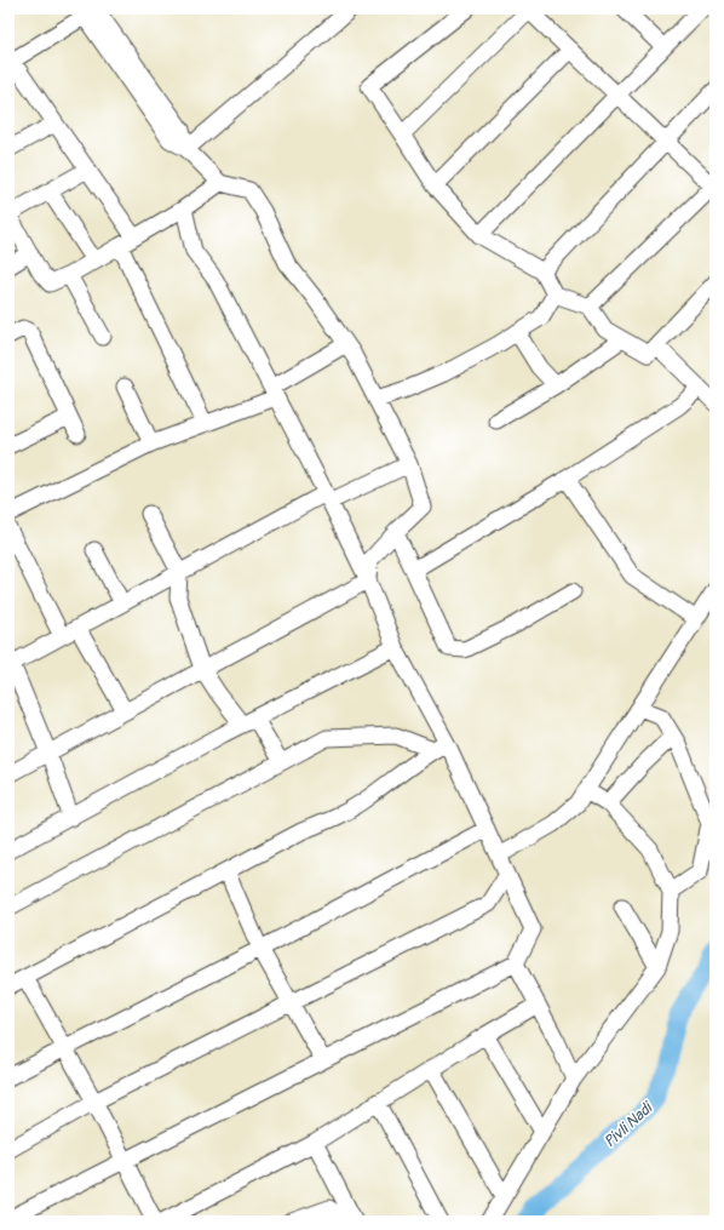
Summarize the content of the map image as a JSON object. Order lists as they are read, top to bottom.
{
  "water": ["Pivli Nadi"]
}
